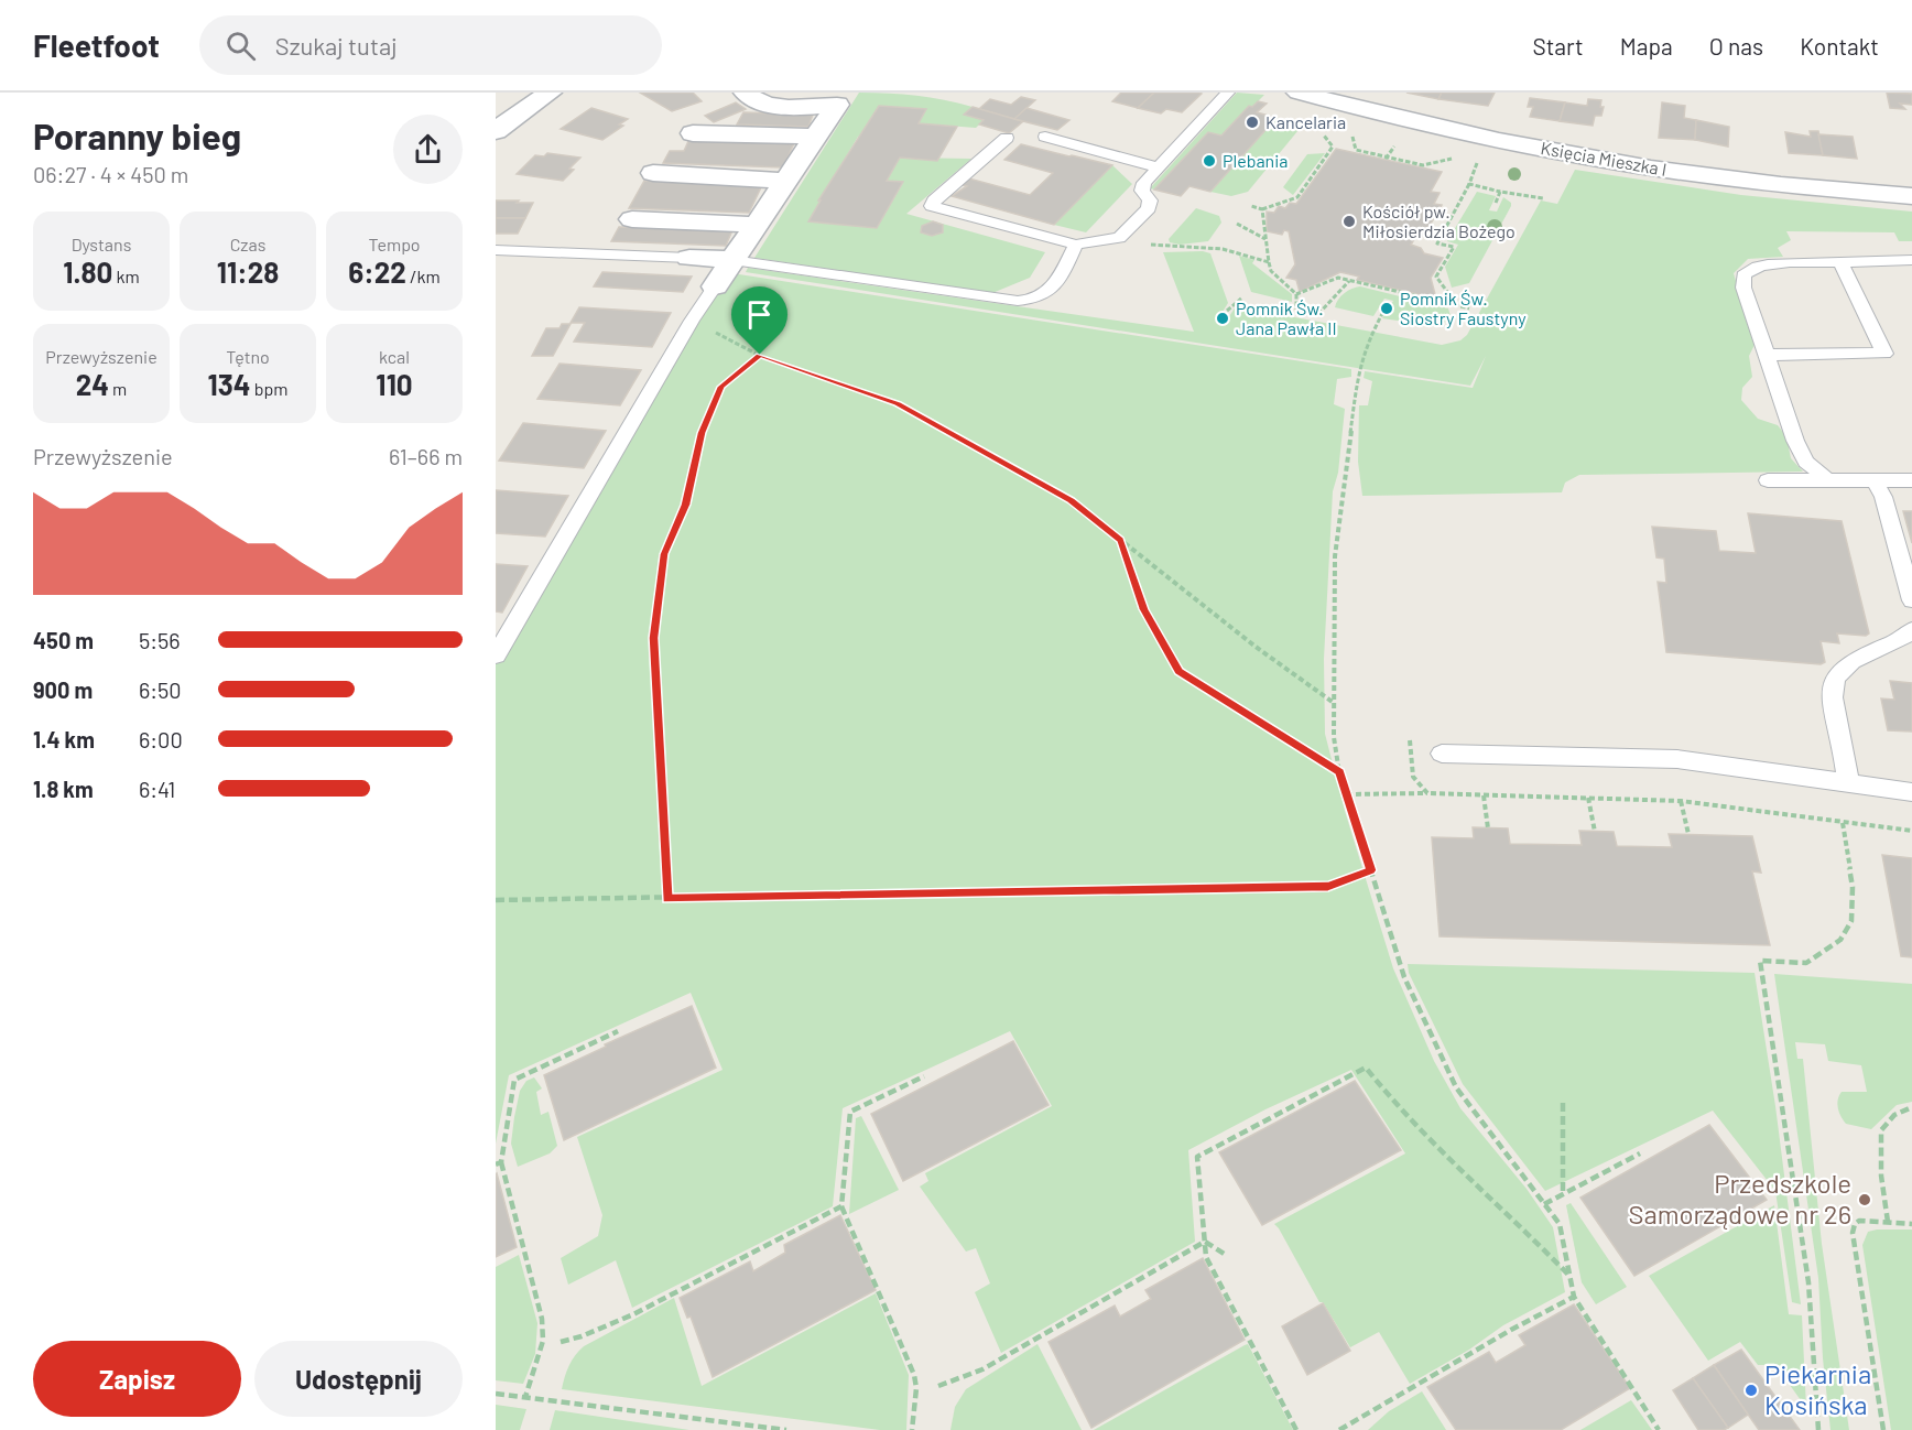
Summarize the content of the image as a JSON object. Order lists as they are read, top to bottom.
{
  "streets": {
    "street": ["Księcia Mieszka I"]
  },
  "places": [
    "Kancelaria",
    "Plebania",
    "Kościół pw. Miłosierdzia Bożego",
    "Pomnik Św. Siostry Faustyny",
    "Pomnik Św. Jana Pawła II",
    "Przedszkole Samorządowe nr 26",
    "Piekarnia Kosińska"
  ],
  "page": {
    "header": "Fleetfoot",
    "search": "Szukaj tutaj",
    "nav": [
      "Start",
      "Mapa",
      "O nas",
      "Kontakt"
    ],
    "heading": ["Poranny bieg", "06:27 · 4 × 450 m"],
    "stats": [
      ["Dystans", "1.80 km"],
      ["Czas", "11:28"],
      ["Tempo", "6:22 /km"],
      ["Przewyższenie", "24 m"],
      ["Tętno", "134 bpm"],
      ["kcal", "110"]
    ],
    "chart": ["Przewyższenie", "61–66 m"],
    "list": [
      {
        "name": "450 m",
        "note": "5:56"
      },
      {
        "name": "900 m",
        "note": "6:50"
      },
      {
        "name": "1.4 km",
        "note": "6:00"
      },
      {
        "name": "1.8 km",
        "note": "6:41"
      }
    ],
    "buttons": ["Zapisz", "Udostępnij"]
  }
}
